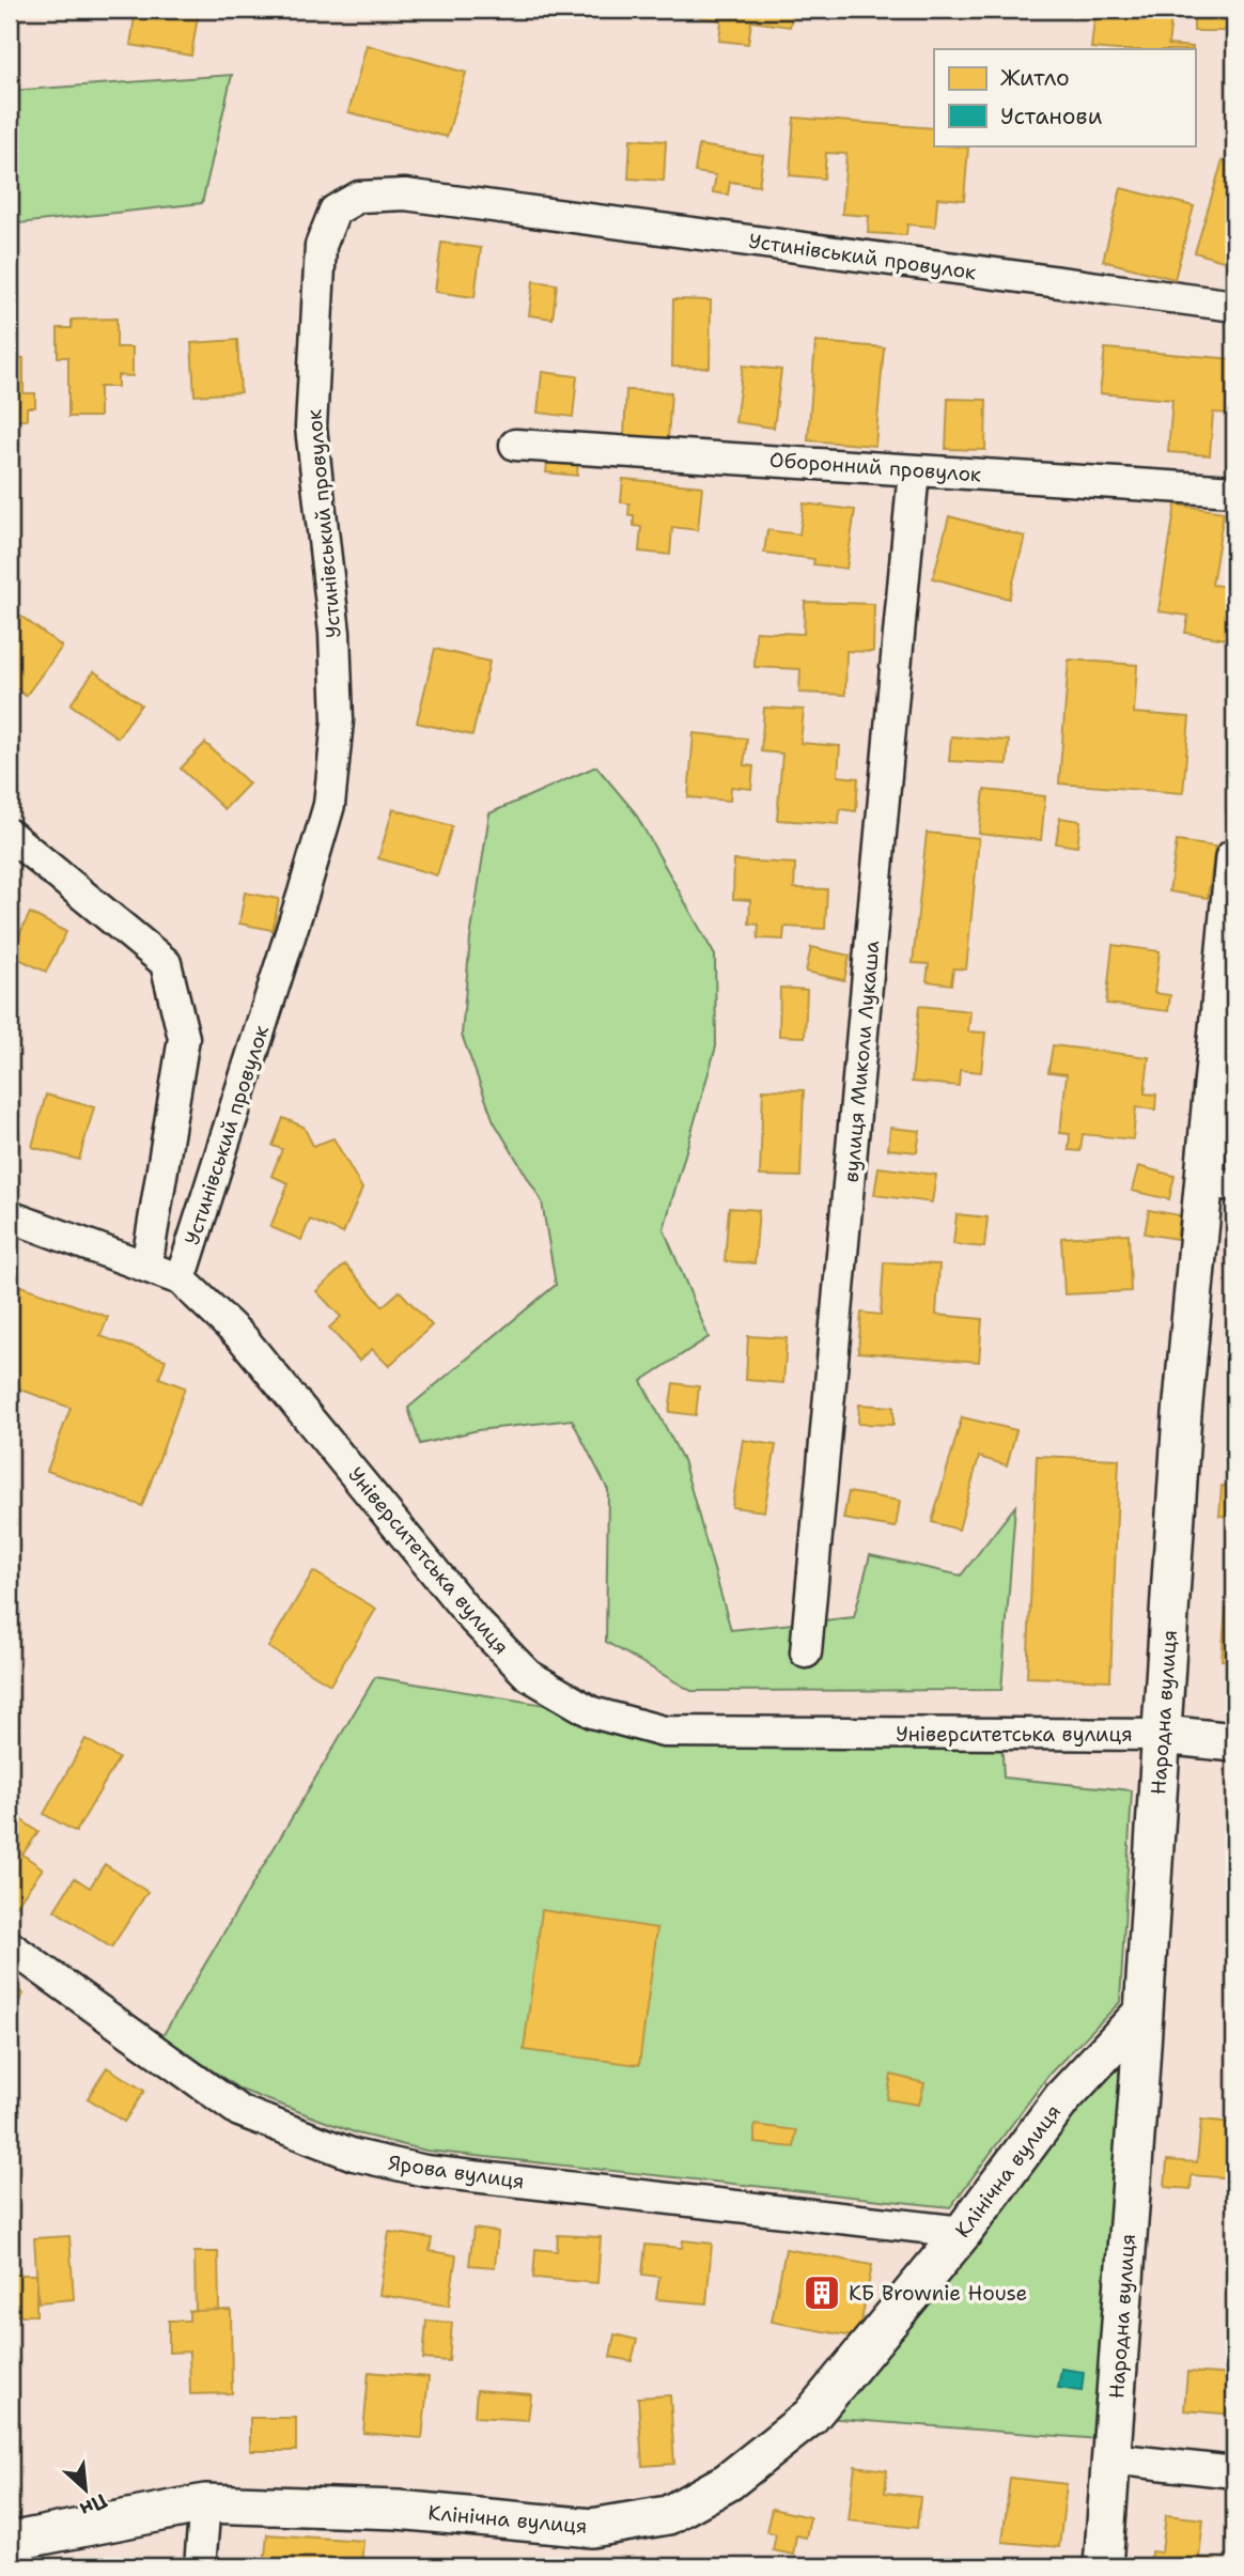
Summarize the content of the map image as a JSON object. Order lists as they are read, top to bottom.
{
  "streets": {
    "street": [
      "Устинівський провулок",
      "Оборонний провулок",
      "вулиця Миколи Лукаша",
      "Університетська вулиця",
      "Народна вулиця",
      "Клінічна вулиця",
      "Ярова вулиця"
    ]
  },
  "crossings": [
    ["Устинівський провулок", "Університетська вулиця"],
    ["Оборонний провулок", "вулиця Миколи Лукаша"],
    ["Університетська вулиця", "Народна вулиця"],
    ["Народна вулиця", "Клінічна вулиця"],
    ["Клінічна вулиця", "Ярова вулиця"]
  ],
  "places": {
    "building": ["КБ Brownie House"]
  },
  "legend": ["Житло", "Установи"],
  "north": "bottom right"
}
